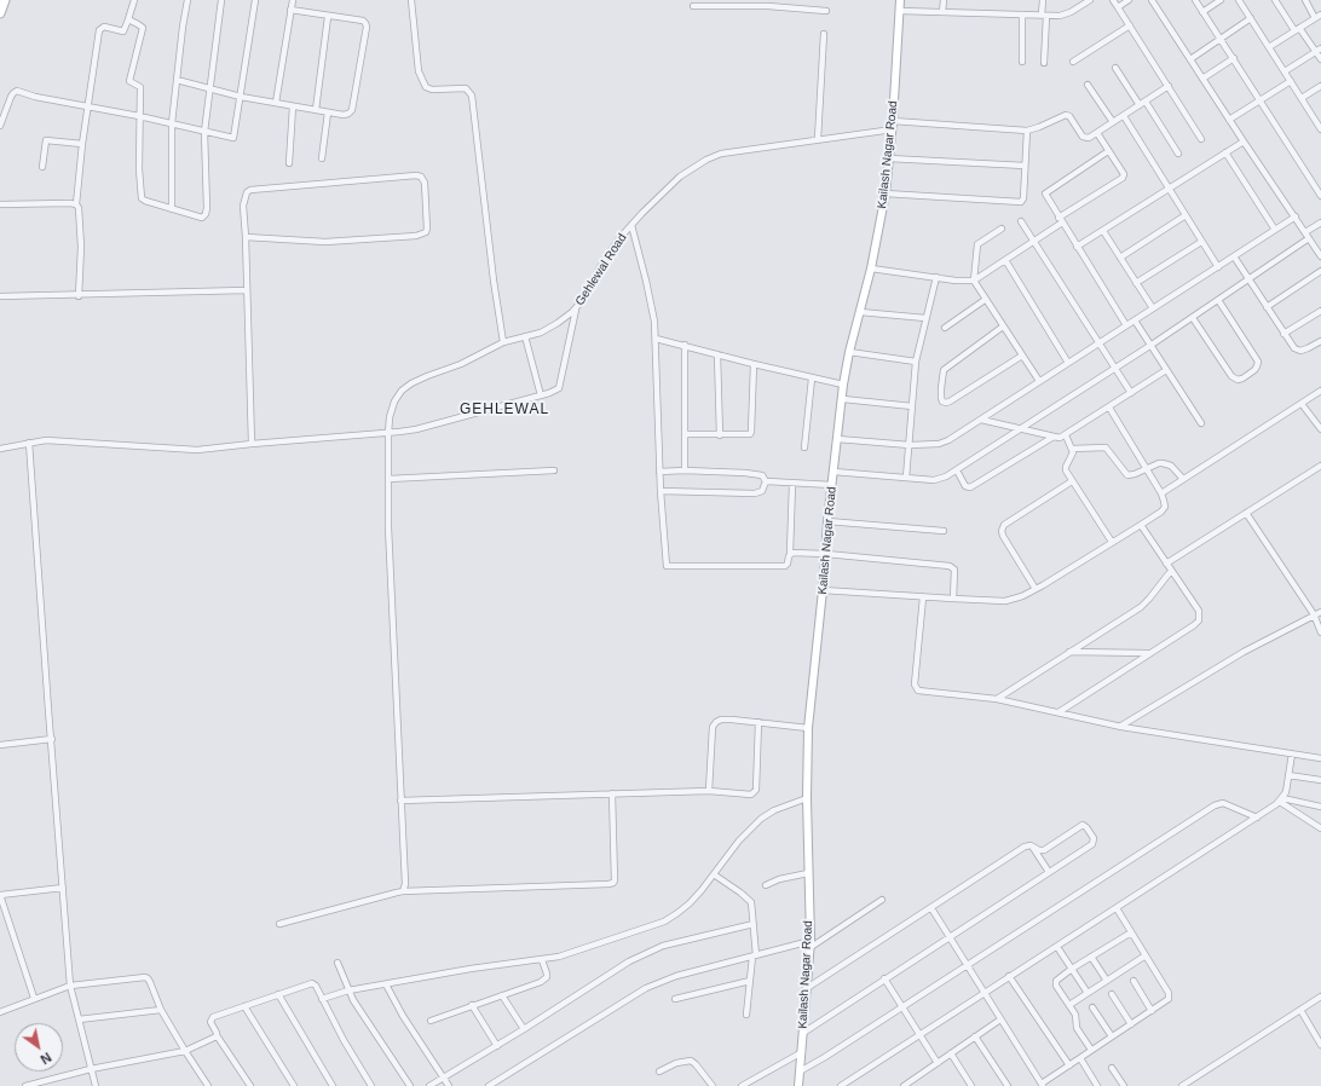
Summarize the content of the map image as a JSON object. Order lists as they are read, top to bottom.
{
  "streets": {
    "street": ["Kailash Nagar Road", "Gehlewal Road"]
  },
  "crossings": [
    ["Kailash Nagar Road", "Gehlewal Road"]
  ],
  "districts": ["GEHLEWAL"],
  "north": "bottom right"
}
